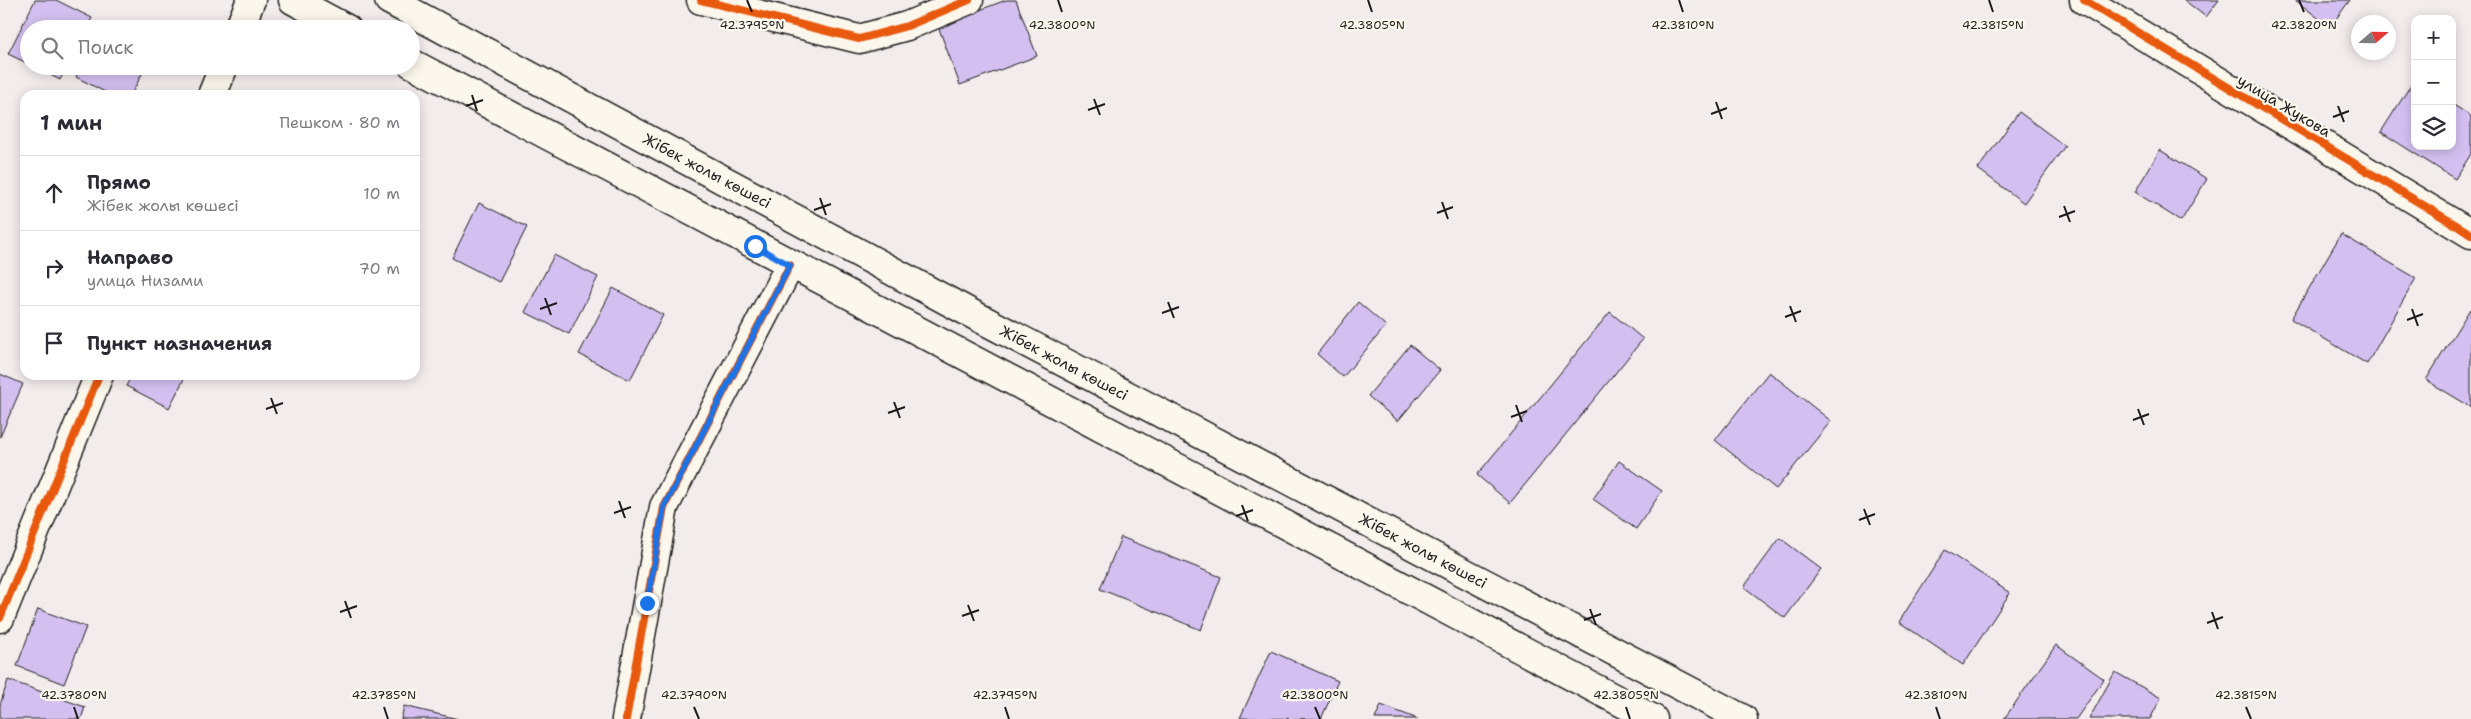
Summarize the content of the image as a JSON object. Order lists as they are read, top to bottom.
{
  "streets": {
    "main road": ["улица Жукова", "Жібек жолы көшесі"]
  },
  "north": "right",
  "page": {
    "map_buttons": ["+", "−"],
    "search": "Поиск",
    "heading": ["1 мин", "Пешком · 80 m"],
    "list": [
      ["Прямо", "Жібек жолы көшесі", "10 m"],
      ["Направо", "улица Низами", "70 m"],
      "Пункт назначения"
    ]
  },
  "coordinates": [
    "42.3795°N",
    "42.3800°N",
    "42.3805°N",
    "42.3810°N",
    "42.3815°N",
    "42.3820°N",
    "42.3780°N",
    "42.3785°N",
    "42.3790°N"
  ]
}
